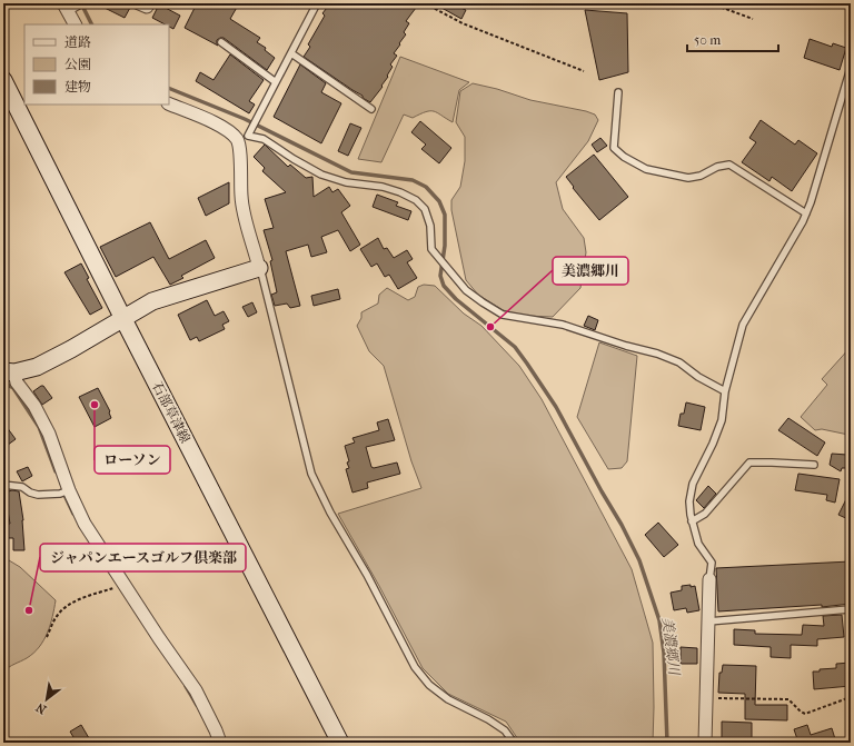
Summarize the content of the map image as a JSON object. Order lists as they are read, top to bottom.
{
  "streets": {
    "main road": ["石部草津線"]
  },
  "water": ["美濃郷川"],
  "places": ["美濃郷川", "ローソン", "ジャパンエースゴルフ倶楽部"],
  "legend": ["道路", "公園", "建物"],
  "scale_bar": "50 m",
  "north": "bottom left"
}
